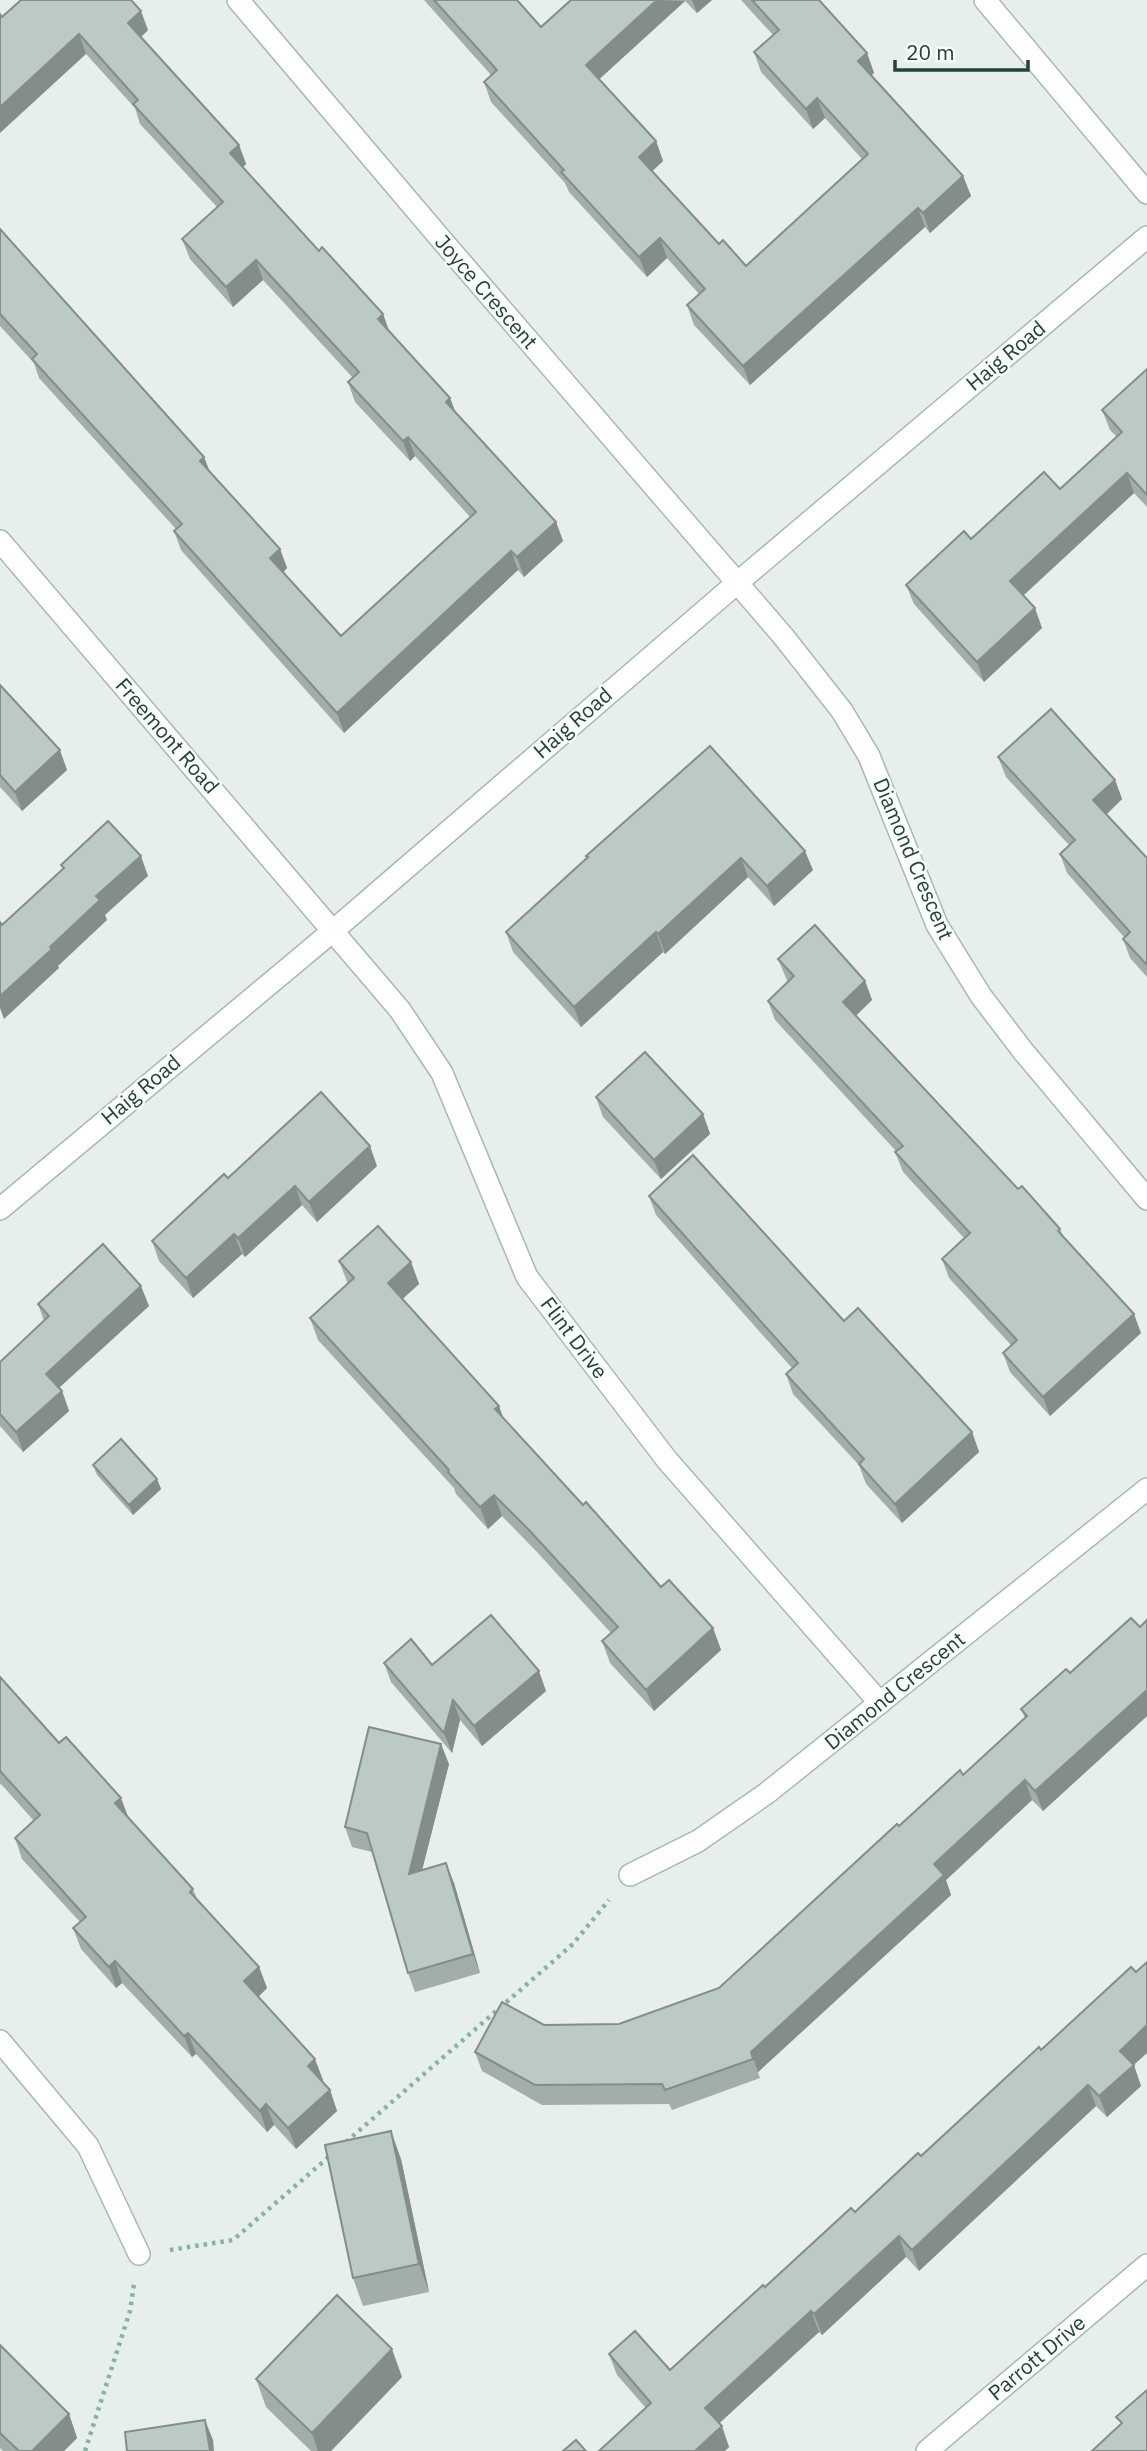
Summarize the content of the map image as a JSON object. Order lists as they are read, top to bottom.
{
  "streets": {
    "street": [
      "Joyce Crescent",
      "Haig Road",
      "Freemont Road",
      "Diamond Crescent",
      "Flint Drive",
      "Parrott Drive"
    ]
  },
  "crossings": [
    ["Joyce Crescent", "Haig Road"],
    ["Joyce Crescent", "Diamond Crescent"],
    ["Haig Road", "Freemont Road"],
    ["Haig Road", "Diamond Crescent"],
    ["Haig Road", "Flint Drive"],
    ["Freemont Road", "Flint Drive"],
    ["Diamond Crescent", "Flint Drive"]
  ],
  "scale_bar": "20 m"
}
